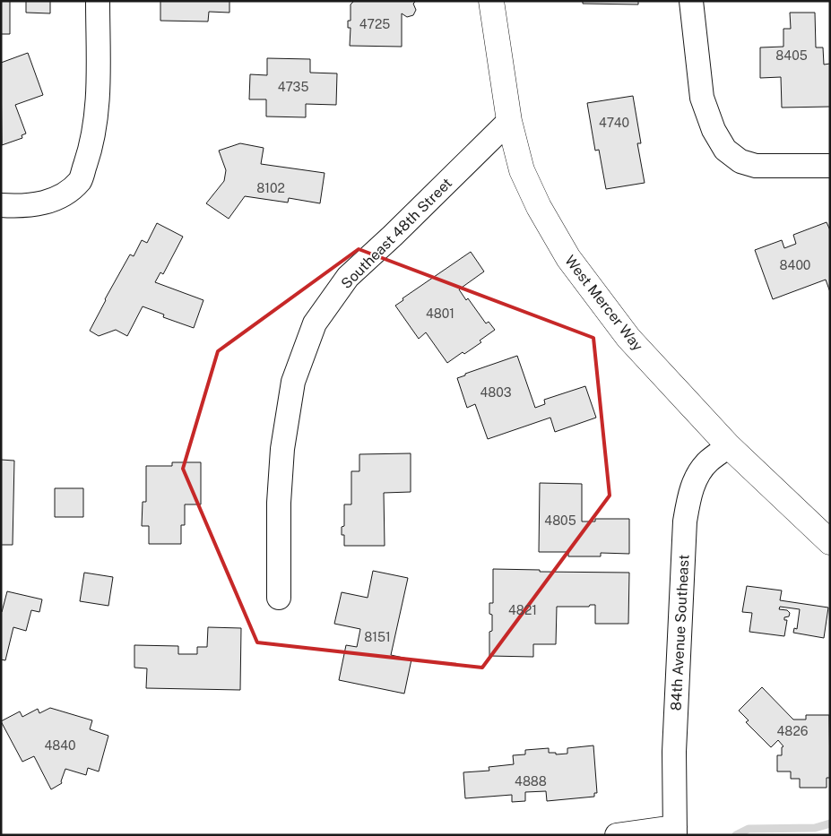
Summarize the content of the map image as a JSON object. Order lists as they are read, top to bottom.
{
  "streets": {
    "street": ["Southeast 48th Street", "West Mercer Way", "84th Avenue Southeast"]
  },
  "crossings": [
    ["Southeast 48th Street", "West Mercer Way"],
    ["West Mercer Way", "84th Avenue Southeast"]
  ],
  "house_numbers": [
    "4725",
    "8405",
    "4735",
    "4740",
    "8102",
    "8400",
    "4801",
    "4803",
    "4805",
    "4821",
    "8151",
    "4826",
    "4840",
    "4888"
  ]
}
